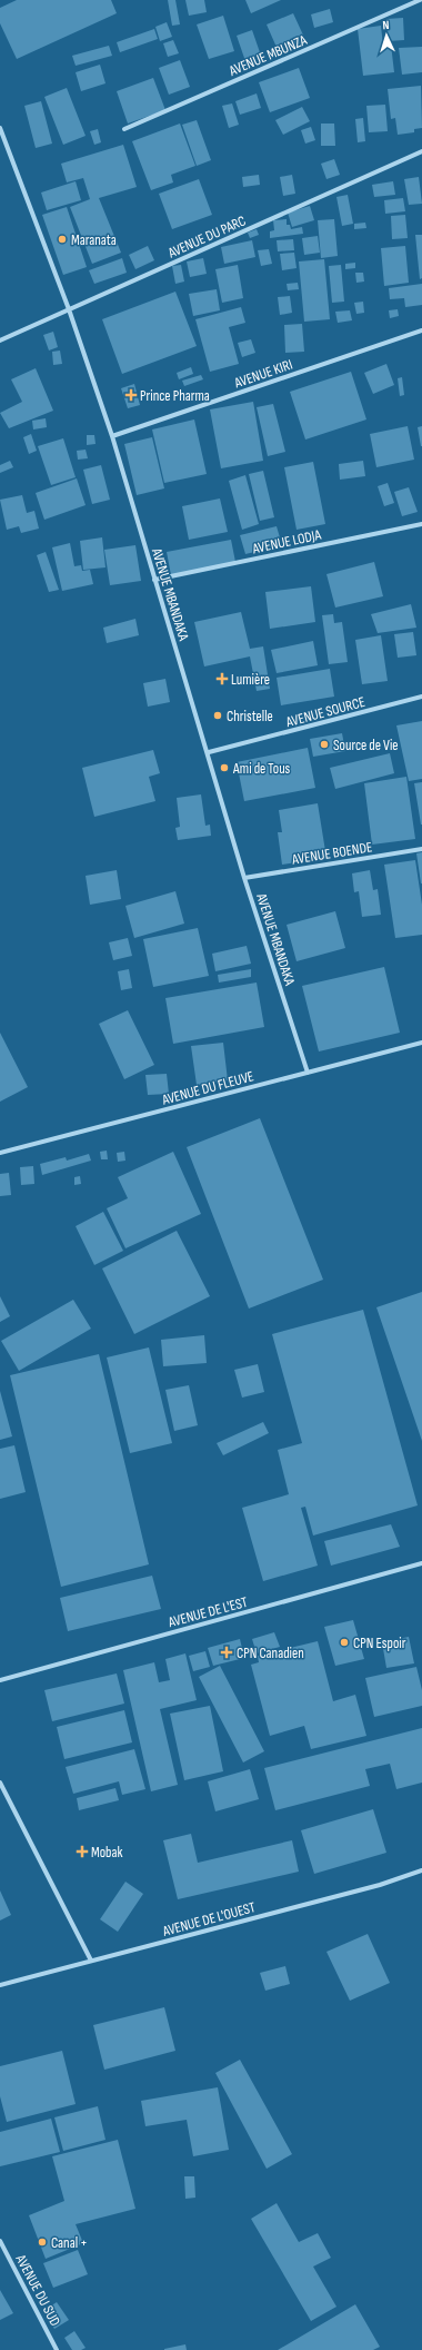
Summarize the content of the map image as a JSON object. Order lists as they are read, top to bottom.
{
  "streets": {
    "street": [
      "AVENUE MBUNZA",
      "AVENUE DU PARC",
      "AVENUE KIRI",
      "AVENUE LODJA",
      "AVENUE MBANDAKA",
      "AVENUE SOURCE",
      "AVENUE BOENDE",
      "AVENUE DU FLEUVE",
      "AVENUE DE L'EST",
      "AVENUE DE L'OUEST",
      "AVENUE DU SUD"
    ]
  },
  "crossings": [
    ["AVENUE DU PARC", "AVENUE MBANDAKA"],
    ["AVENUE KIRI", "AVENUE MBANDAKA"],
    ["AVENUE LODJA", "AVENUE MBANDAKA"],
    ["AVENUE MBANDAKA", "AVENUE SOURCE"],
    ["AVENUE MBANDAKA", "AVENUE BOENDE"],
    ["AVENUE MBANDAKA", "AVENUE DU FLEUVE"]
  ],
  "places": {
    "other": [
      "Maranata",
      "Christelle",
      "Source de Vie",
      "Ami de Tous",
      "CPN Espoir",
      "Canal +"
    ],
    "health": [
      "Prince Pharma",
      "Lumière",
      "CPN Canadien",
      "Mobak"
    ]
  },
  "north": "top"
}
